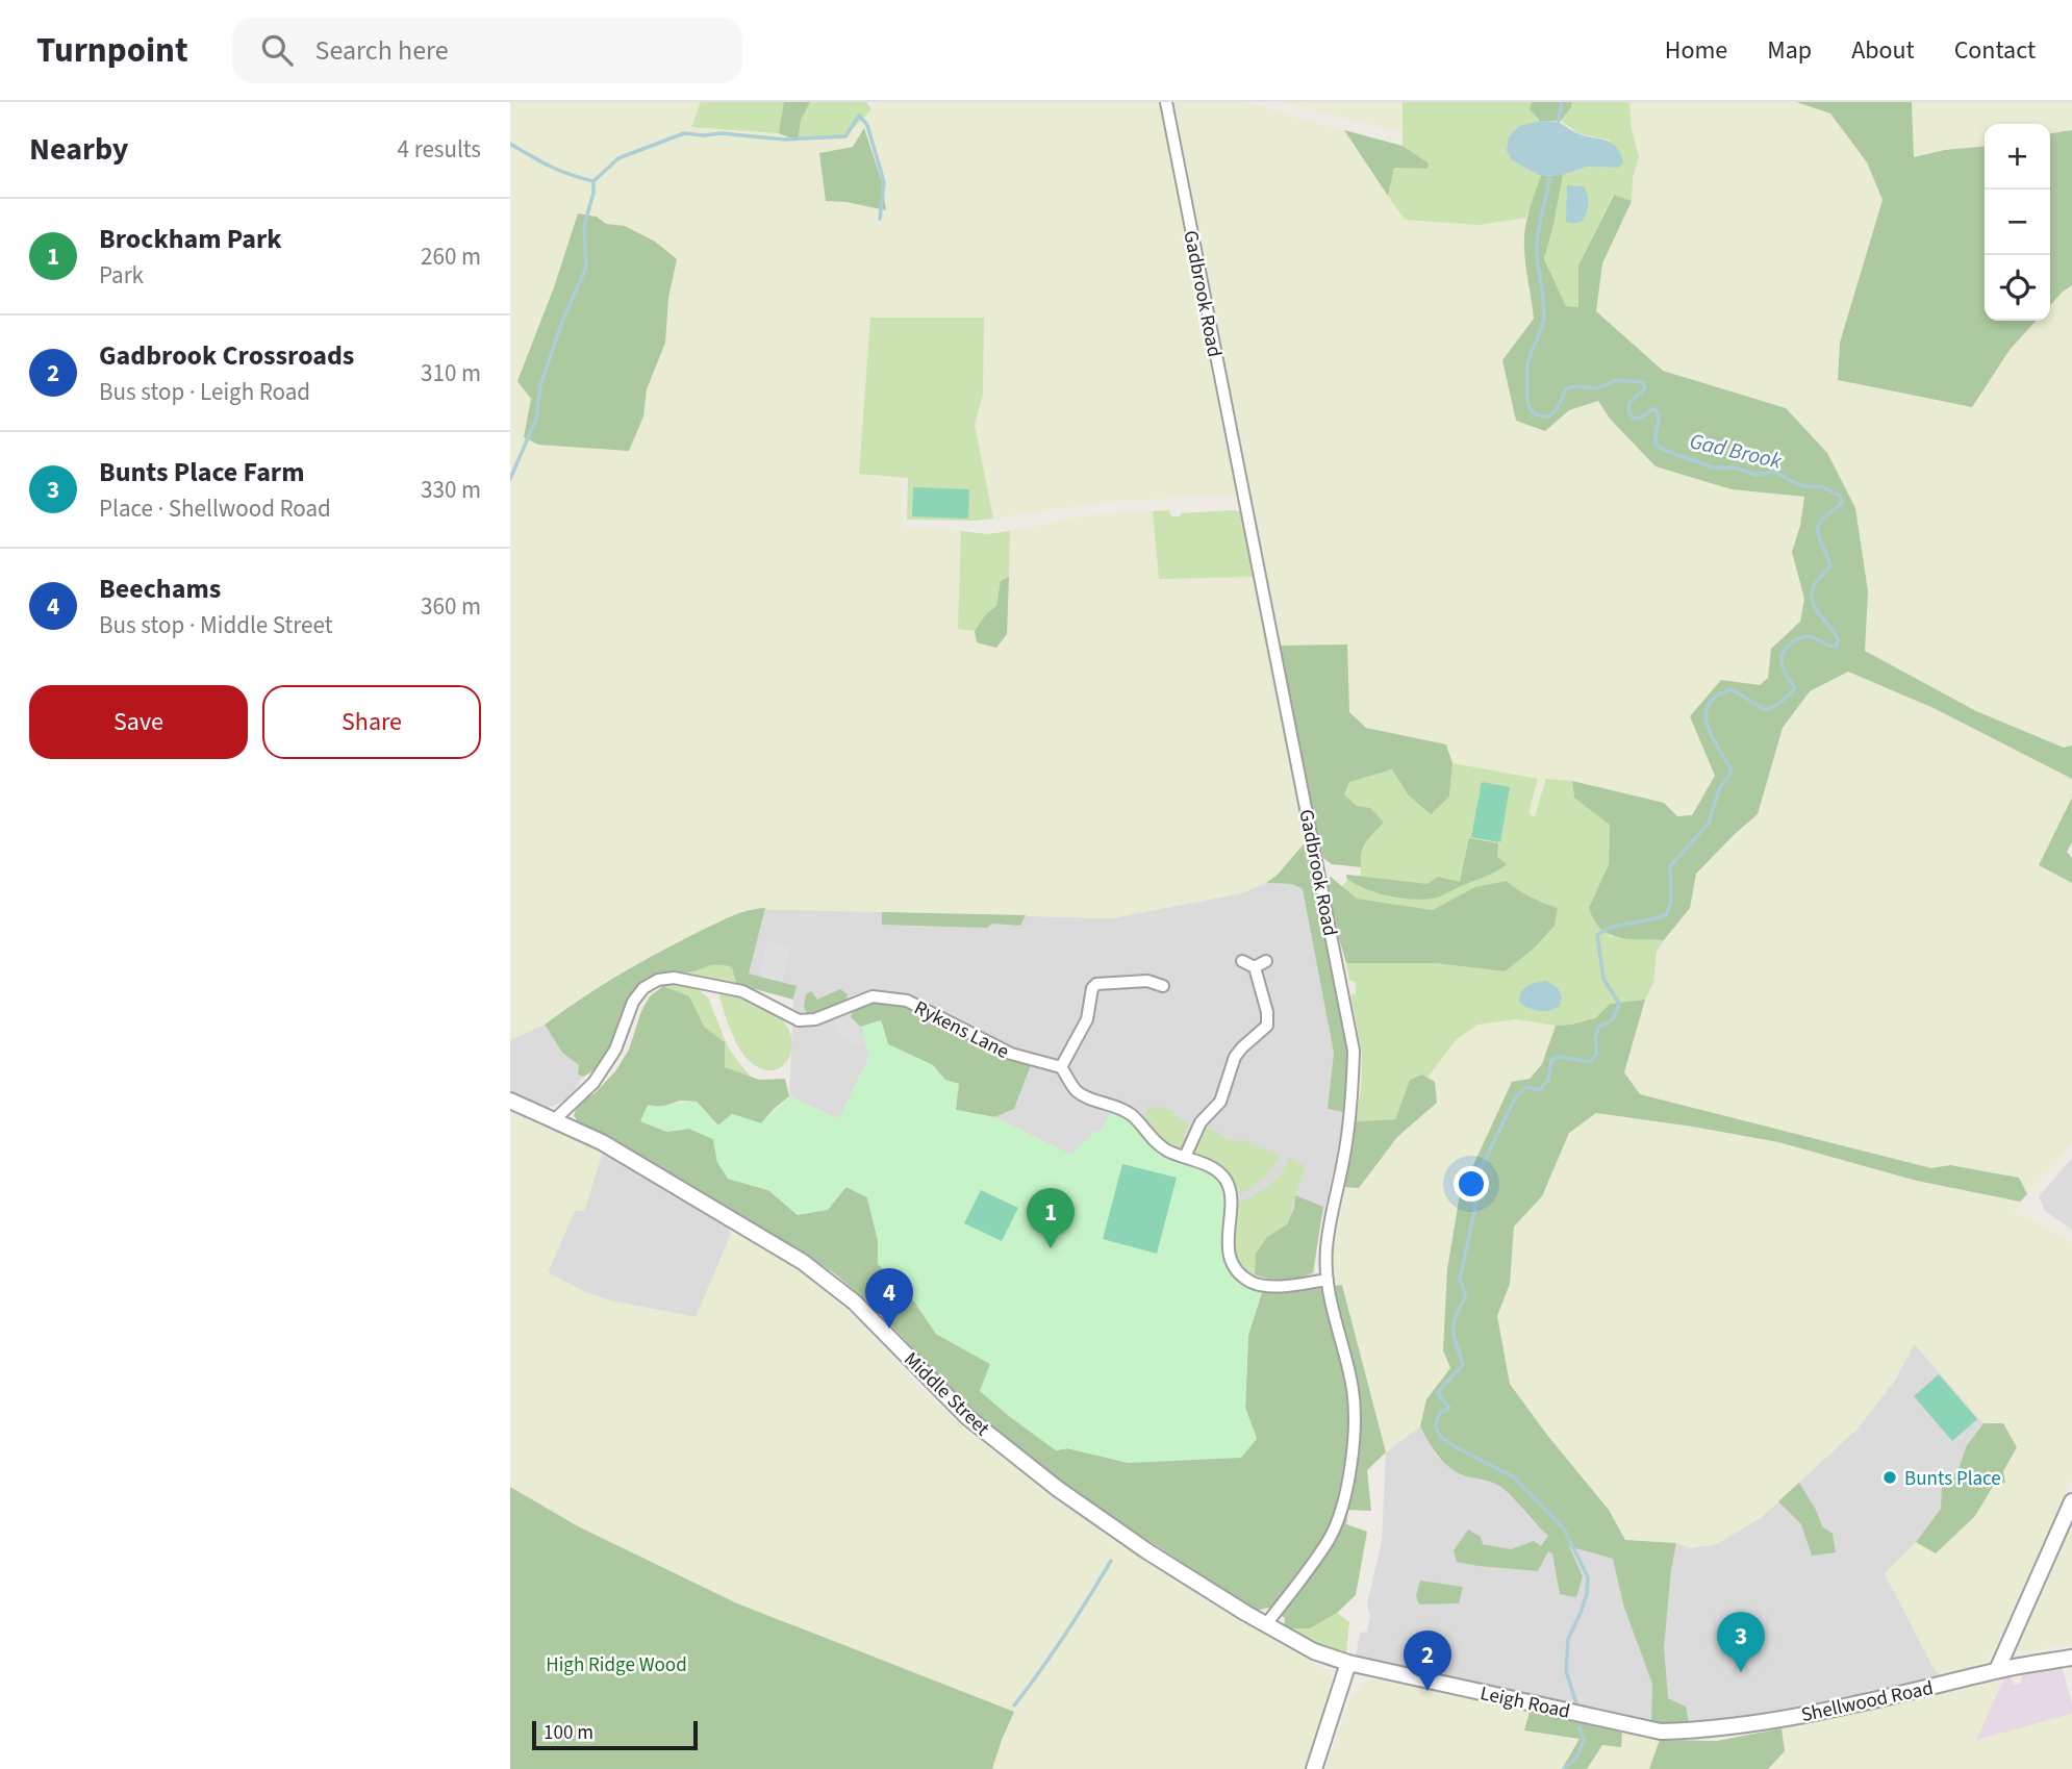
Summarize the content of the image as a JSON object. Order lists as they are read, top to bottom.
{
  "streets": {
    "street": [
      "Gadbrook Road",
      "Rykens Lane",
      "Middle Street",
      "Shellwood Road",
      "Leigh Road"
    ]
  },
  "crossings": [
    ["Gadbrook Road", "Middle Street"],
    ["Rykens Lane", "Middle Street"],
    ["Middle Street", "Leigh Road"],
    ["Shellwood Road", "Leigh Road"]
  ],
  "water": ["Gad Brook"],
  "parks": ["High Ridge Wood"],
  "places": ["Bunts Place"],
  "scale_bar": "100 m",
  "page": {
    "header": "Turnpoint",
    "search": "Search here",
    "nav": [
      "Home",
      "Map",
      "About",
      "Contact"
    ],
    "heading": ["Nearby", "4 results"],
    "map_buttons": ["+", "−"],
    "list": [
      {
        "mark": "1",
        "name": "Brockham Park",
        "note": "Park",
        "value": "260 m"
      },
      {
        "mark": "2",
        "name": "Gadbrook Crossroads",
        "note": "Bus stop · Leigh Road",
        "value": "310 m"
      },
      {
        "mark": "3",
        "name": "Bunts Place Farm",
        "note": "Place · Shellwood Road",
        "value": "330 m"
      },
      {
        "mark": "4",
        "name": "Beechams",
        "note": "Bus stop · Middle Street",
        "value": "360 m"
      }
    ],
    "buttons": ["Save", "Share"],
    "pins": [
      "1",
      "4",
      "3",
      "2"
    ],
    "scale": "100 m"
  }
}
